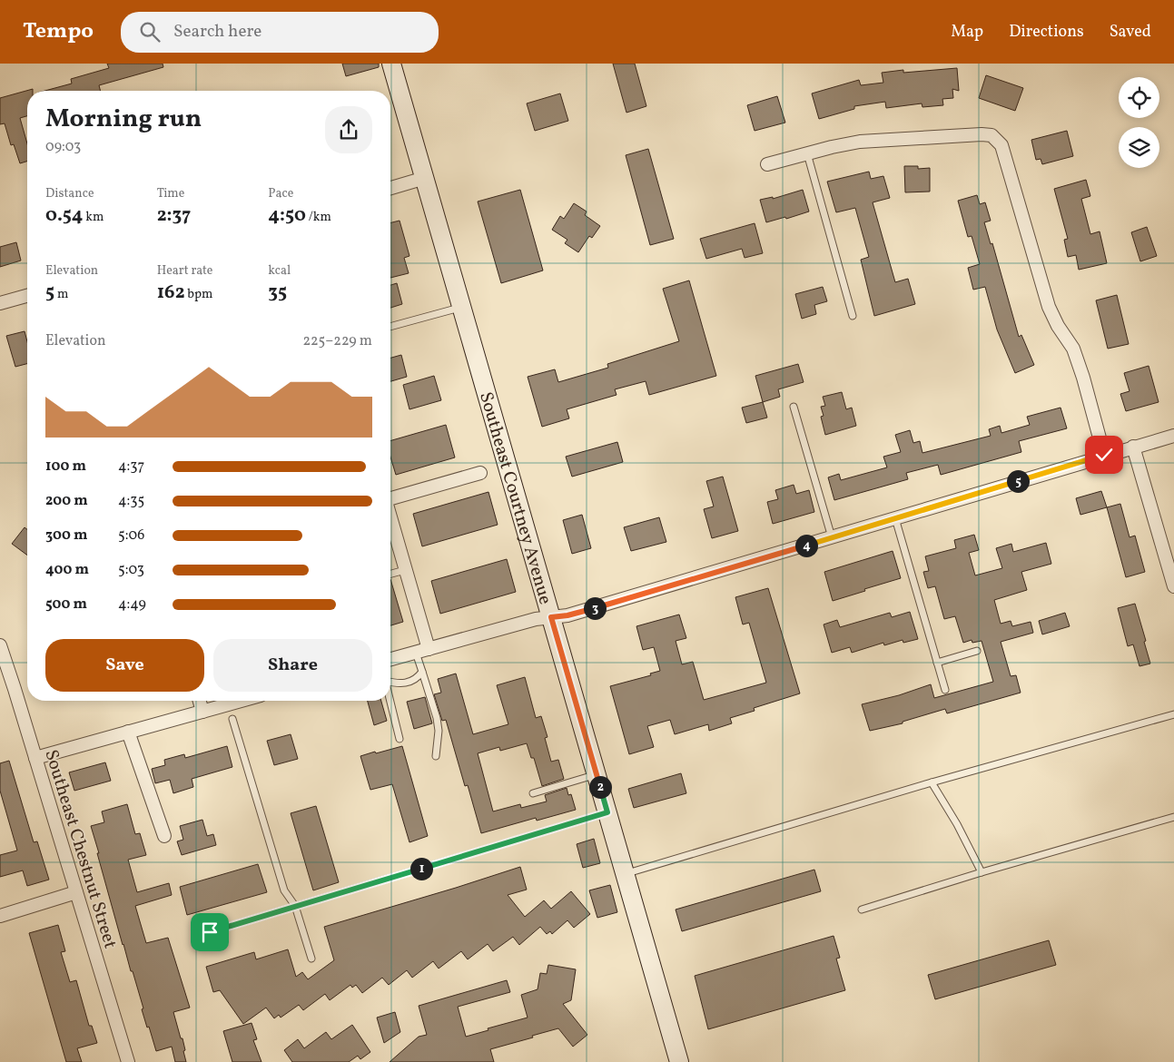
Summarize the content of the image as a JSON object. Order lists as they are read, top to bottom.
{
  "streets": {
    "street": ["Southeast Courtney Avenue", "Southeast Chestnut Street"]
  },
  "page": {
    "header": "Tempo",
    "search": "Search here",
    "nav": ["Map", "Directions", "Saved"],
    "heading": ["Morning run", "09:03"],
    "stats": [
      ["Distance", "0.54 km"],
      ["Time", "2:37"],
      ["Pace", "4:50 /km"],
      ["Elevation", "5 m"],
      ["Heart rate", "162 bpm"],
      ["kcal", "35"]
    ],
    "chart": ["Elevation", "225–229 m"],
    "list": [
      {
        "name": "100 m",
        "note": "4:37"
      },
      {
        "name": "200 m",
        "note": "4:35"
      },
      {
        "name": "300 m",
        "note": "5:06"
      },
      {
        "name": "400 m",
        "note": "5:03"
      },
      {
        "name": "500 m",
        "note": "4:49"
      }
    ],
    "pins": [
      "5",
      "4",
      "3",
      "2",
      "1"
    ],
    "buttons": ["Save", "Share"]
  }
}
